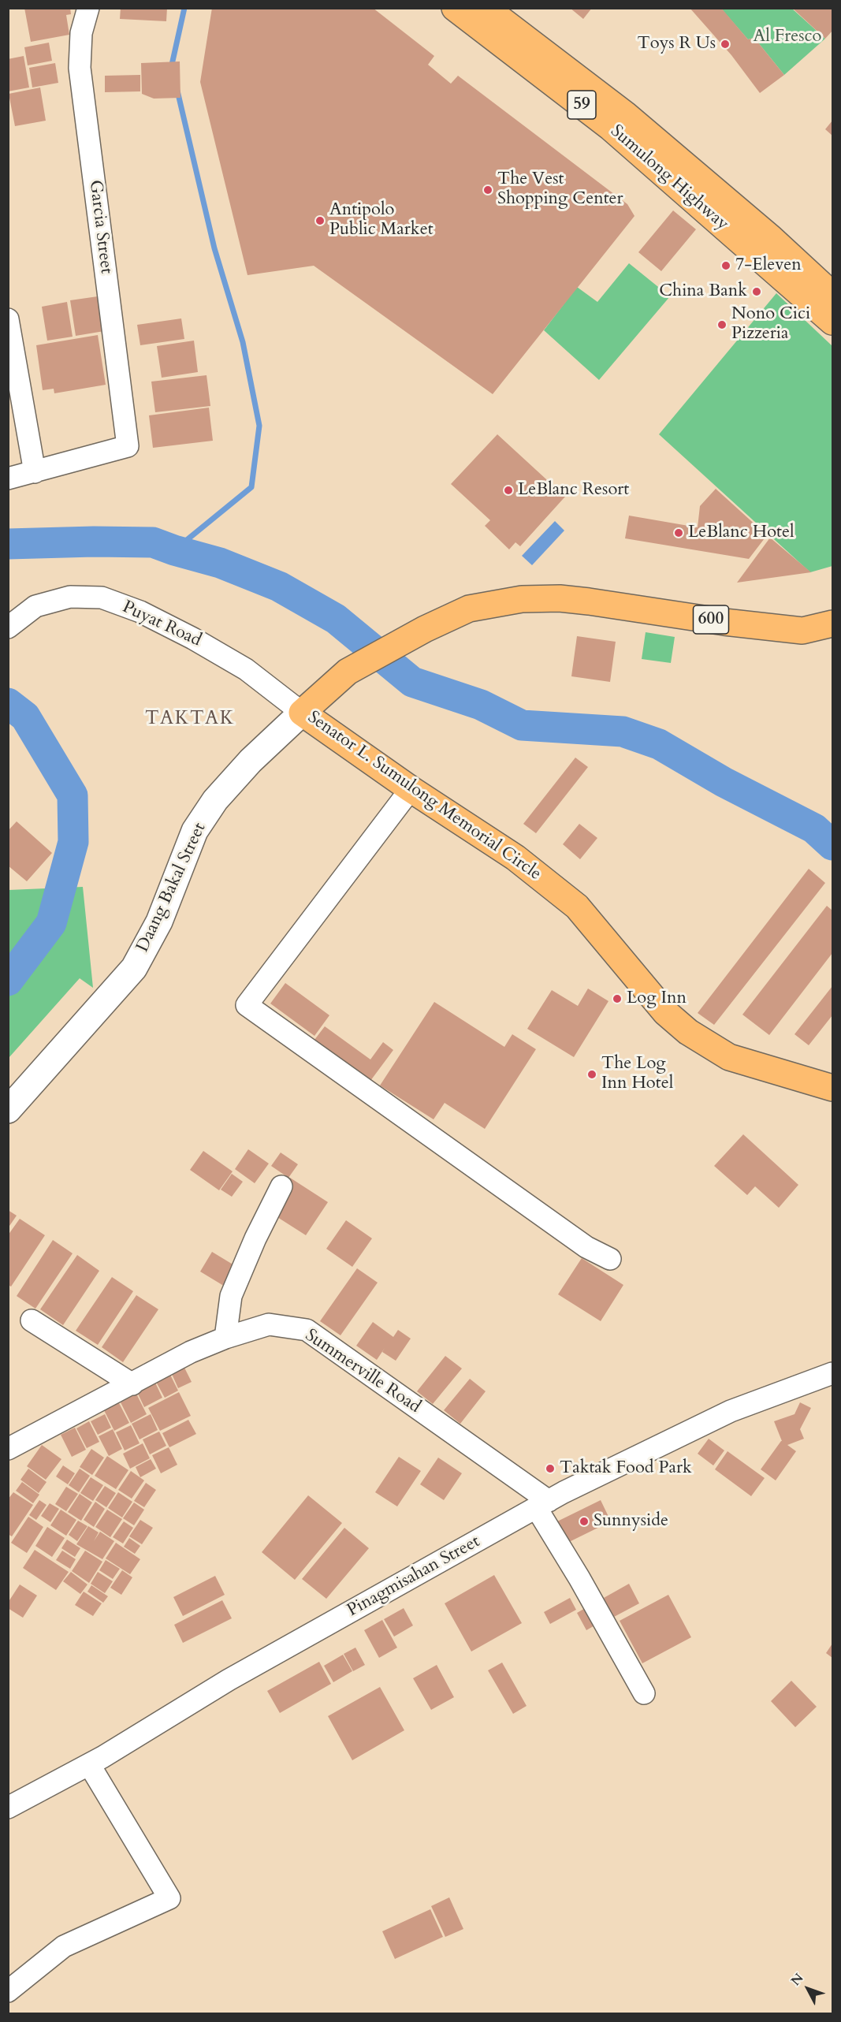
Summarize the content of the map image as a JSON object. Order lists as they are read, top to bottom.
{
  "streets": {
    "main road": [
      "59",
      "Sumulong Highway",
      "600",
      "Senator L. Sumulong Memorial Circle"
    ],
    "street": [
      "Garcia Street",
      "Puyat Road",
      "Daang Bakal Street",
      "Summerville Road",
      "Pinagmisahan Street"
    ]
  },
  "crossings": [
    ["Puyat Road", "Senator L. Sumulong Memorial Circle"],
    ["Puyat Road", "Daang Bakal Street"],
    ["Senator L. Sumulong Memorial Circle", "Daang Bakal Street"],
    ["Summerville Road", "Pinagmisahan Street"]
  ],
  "districts": ["TAKTAK"],
  "parks": ["Al Fresco"],
  "places": [
    "Toys R Us",
    "The Vest Shopping Center",
    "Antipolo Public Market",
    "7-Eleven",
    "China Bank",
    "Nono Cici Pizzeria",
    "LeBlanc Resort",
    "LeBlanc Hotel",
    "Log Inn",
    "The Log Inn Hotel",
    "Taktak Food Park",
    "Sunnyside"
  ],
  "north": "top left"
}
